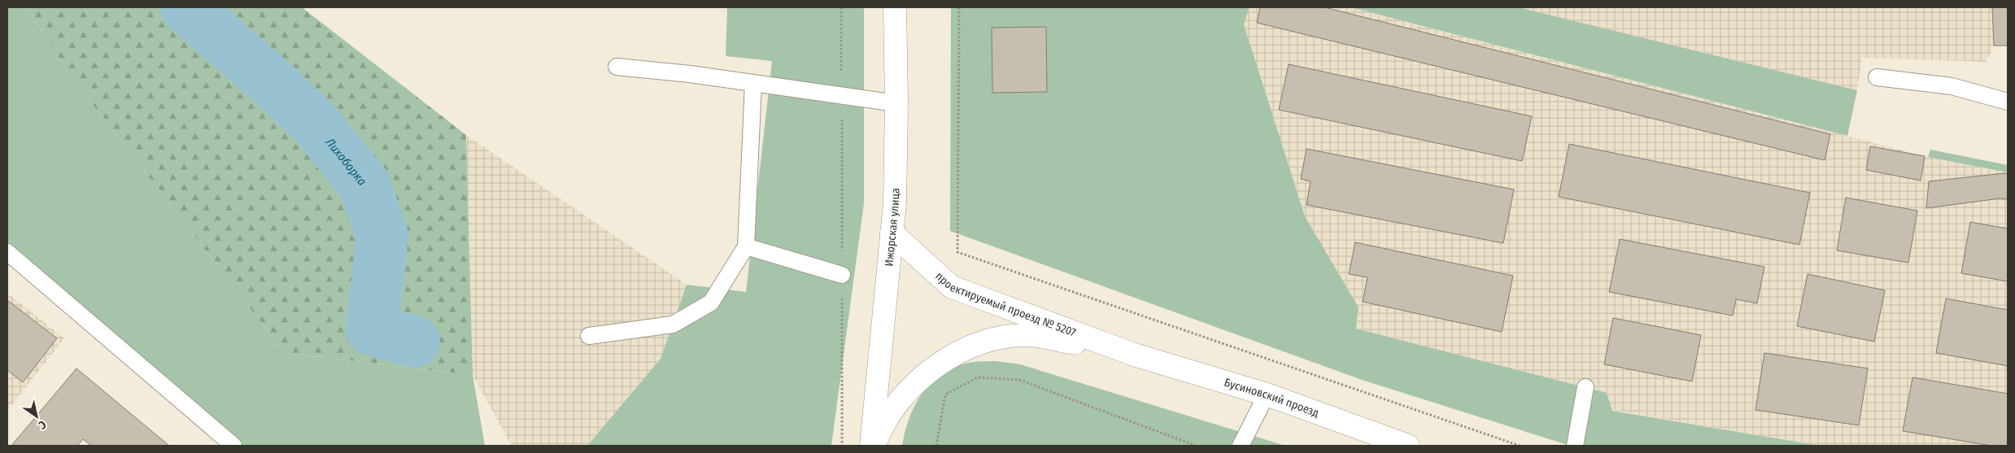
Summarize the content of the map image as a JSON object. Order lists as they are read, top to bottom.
{
  "streets": {
    "main road": ["Ижорская улица", "проектируемый проезд № 5207", "Бусиновский проезд"]
  },
  "crossings": [
    ["Ижорская улица", "проектируемый проезд № 5207"],
    ["проектируемый проезд № 5207", "Бусиновский проезд"]
  ],
  "water": ["Лихоборка"],
  "north": "bottom right"
}
